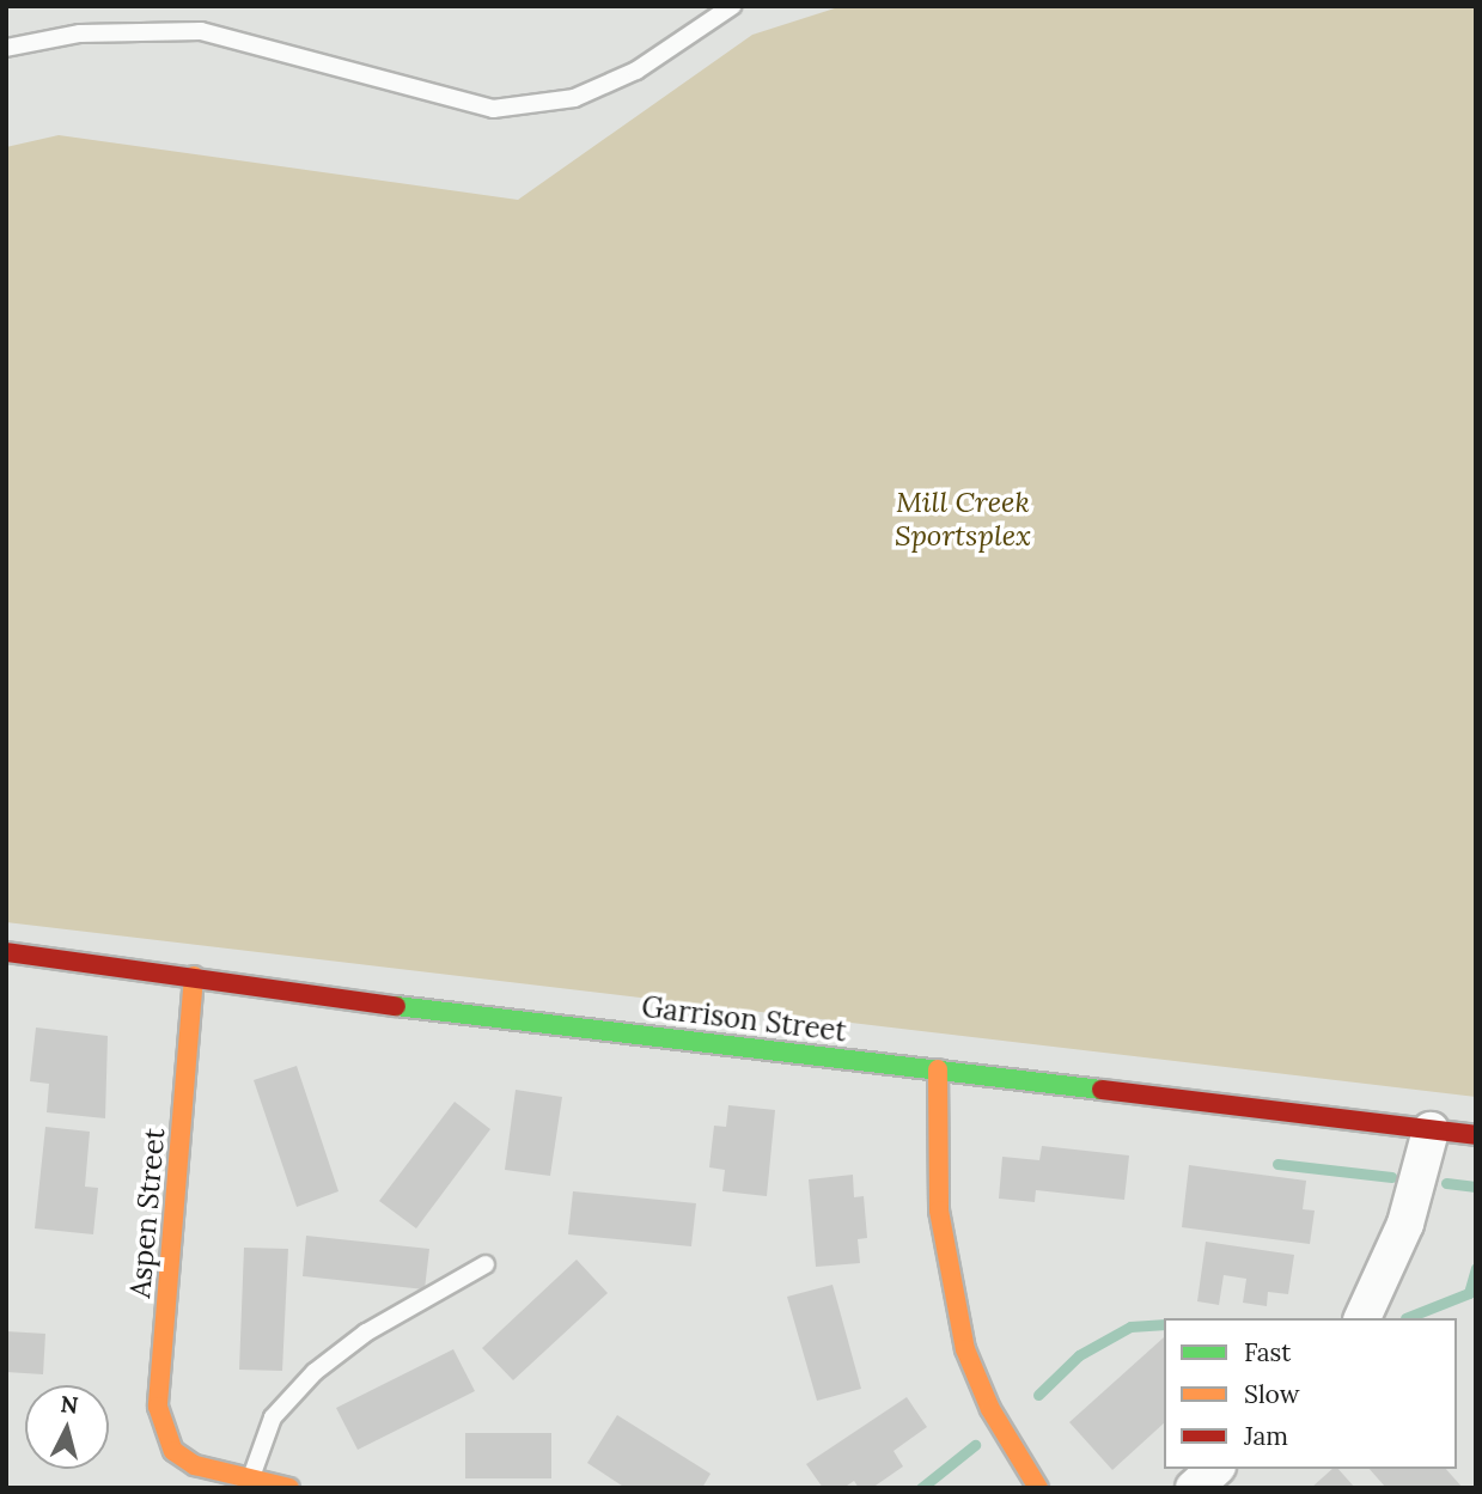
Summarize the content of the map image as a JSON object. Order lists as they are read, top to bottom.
{
  "streets": {
    "street": ["Garrison Street", "Aspen Street"]
  },
  "crossings": [
    ["Garrison Street", "Aspen Street"]
  ],
  "parks": ["Mill Creek Sportsplex"],
  "legend": ["Fast", "Slow", "Jam"],
  "north": "top"
}
